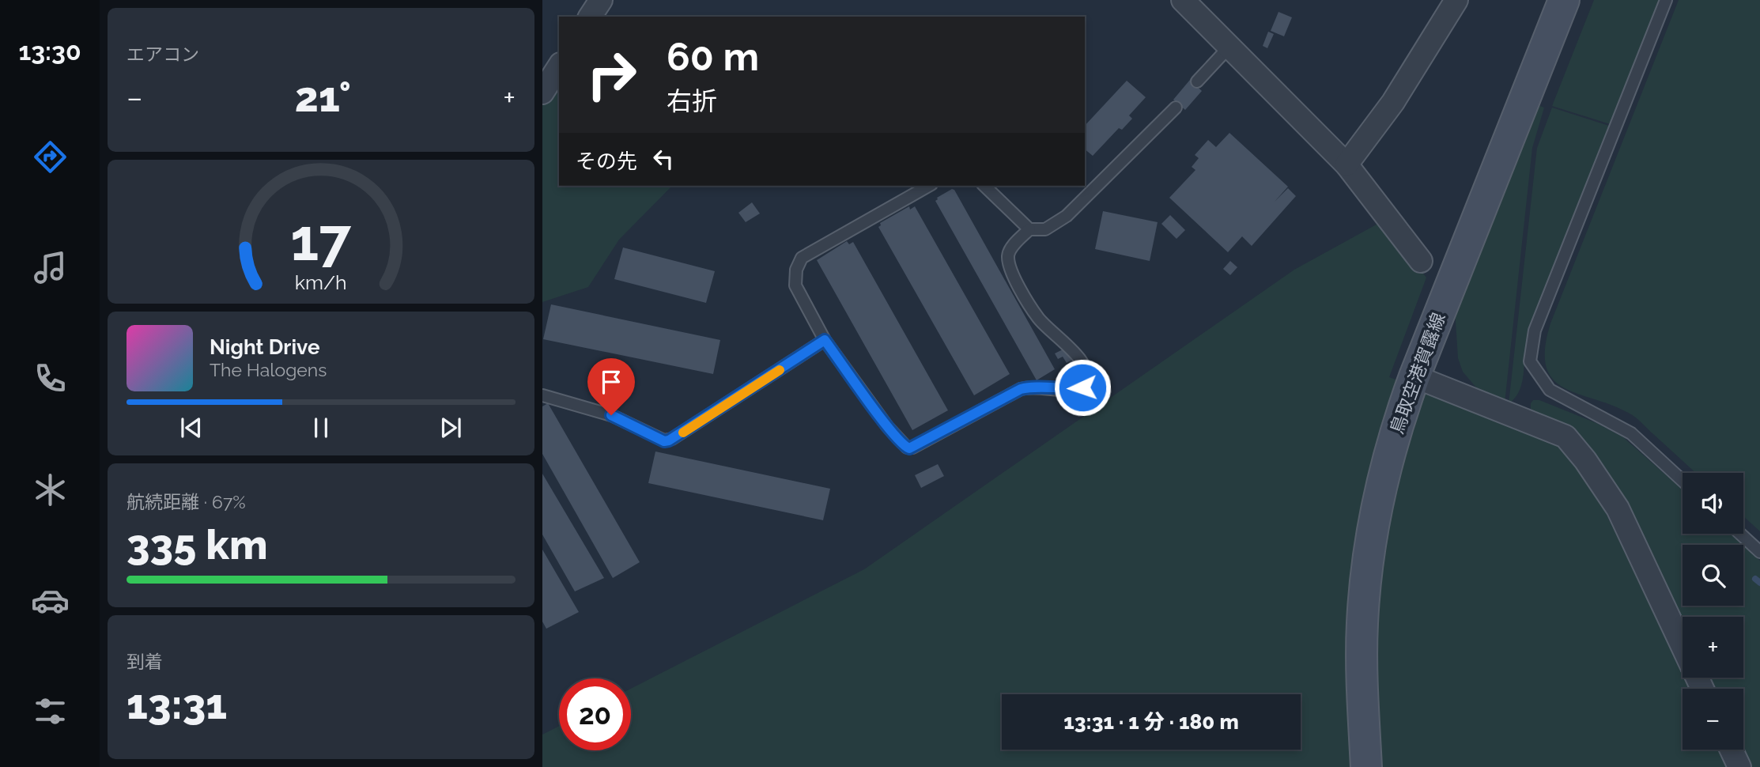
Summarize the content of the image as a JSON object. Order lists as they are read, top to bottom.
{
  "streets": {
    "main road": ["鳥取空港賀露線"]
  },
  "page": {
    "tabs": "13:30",
    "tile": [
      "エアコン",
      ["航続距離 · 67%", "335 km"],
      ["到着", "13:31"]
    ],
    "turn": ["60 m", "右折"],
    "heat": ["−", "21°", "+"],
    "then": "その先",
    "song": ["Night Drive", "The Halogens"],
    "map_buttons": ["+", "−"],
    "limit": "20",
    "trip": "13:31 · 1 分 · 180 m",
    "gauge": ["17", "km/h"]
  }
}
